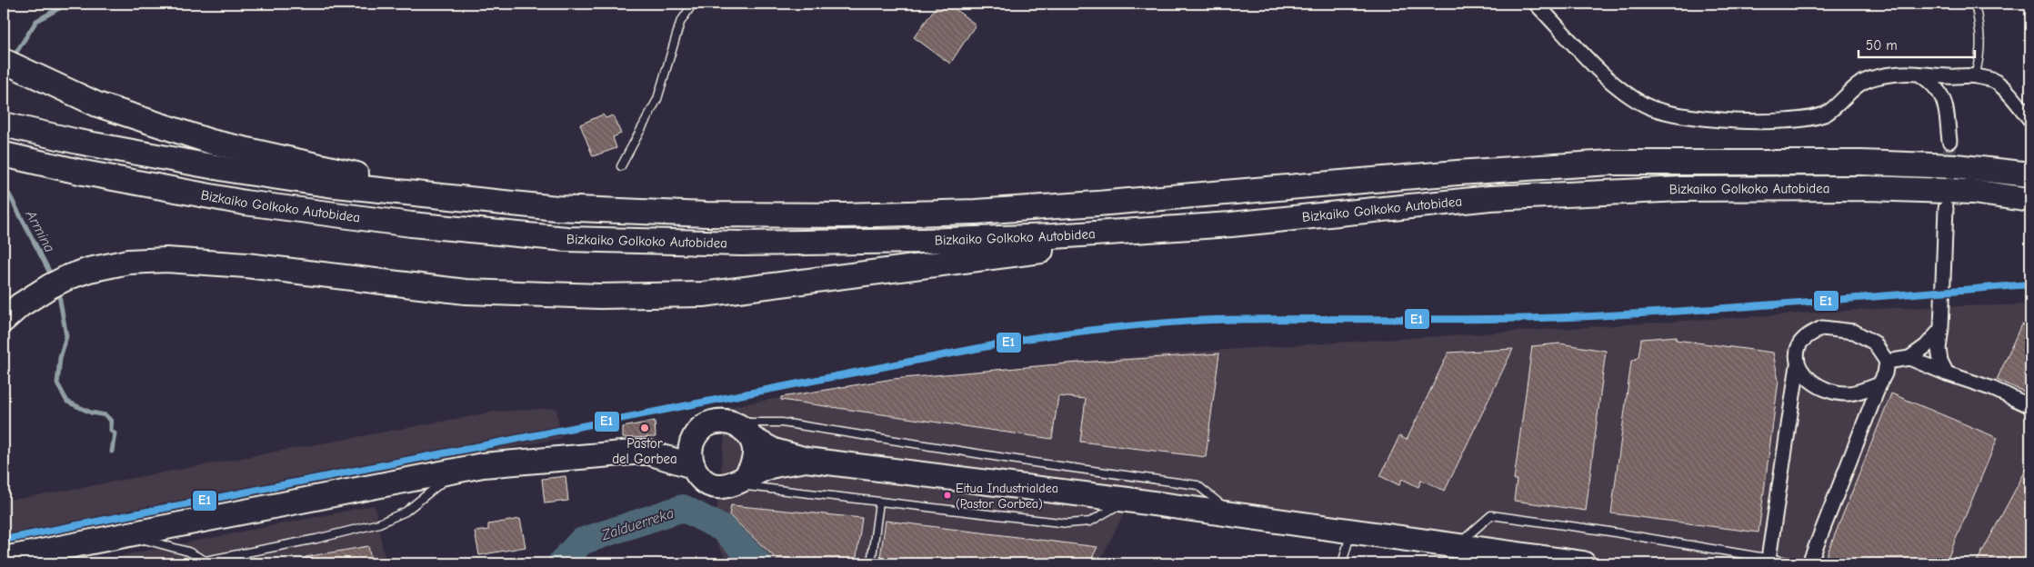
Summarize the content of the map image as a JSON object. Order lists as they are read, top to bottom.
{
  "streets": {
    "highway": ["Bizkaiko Golkoko Autobidea"]
  },
  "water": ["Armina", "Zalduerreka"],
  "places": ["Pastor del Gorbea", "Eitua Industrialdea (Pastor Gorbea)"],
  "lines": ["transit line E1"],
  "scale_bar": "50 m"
}
